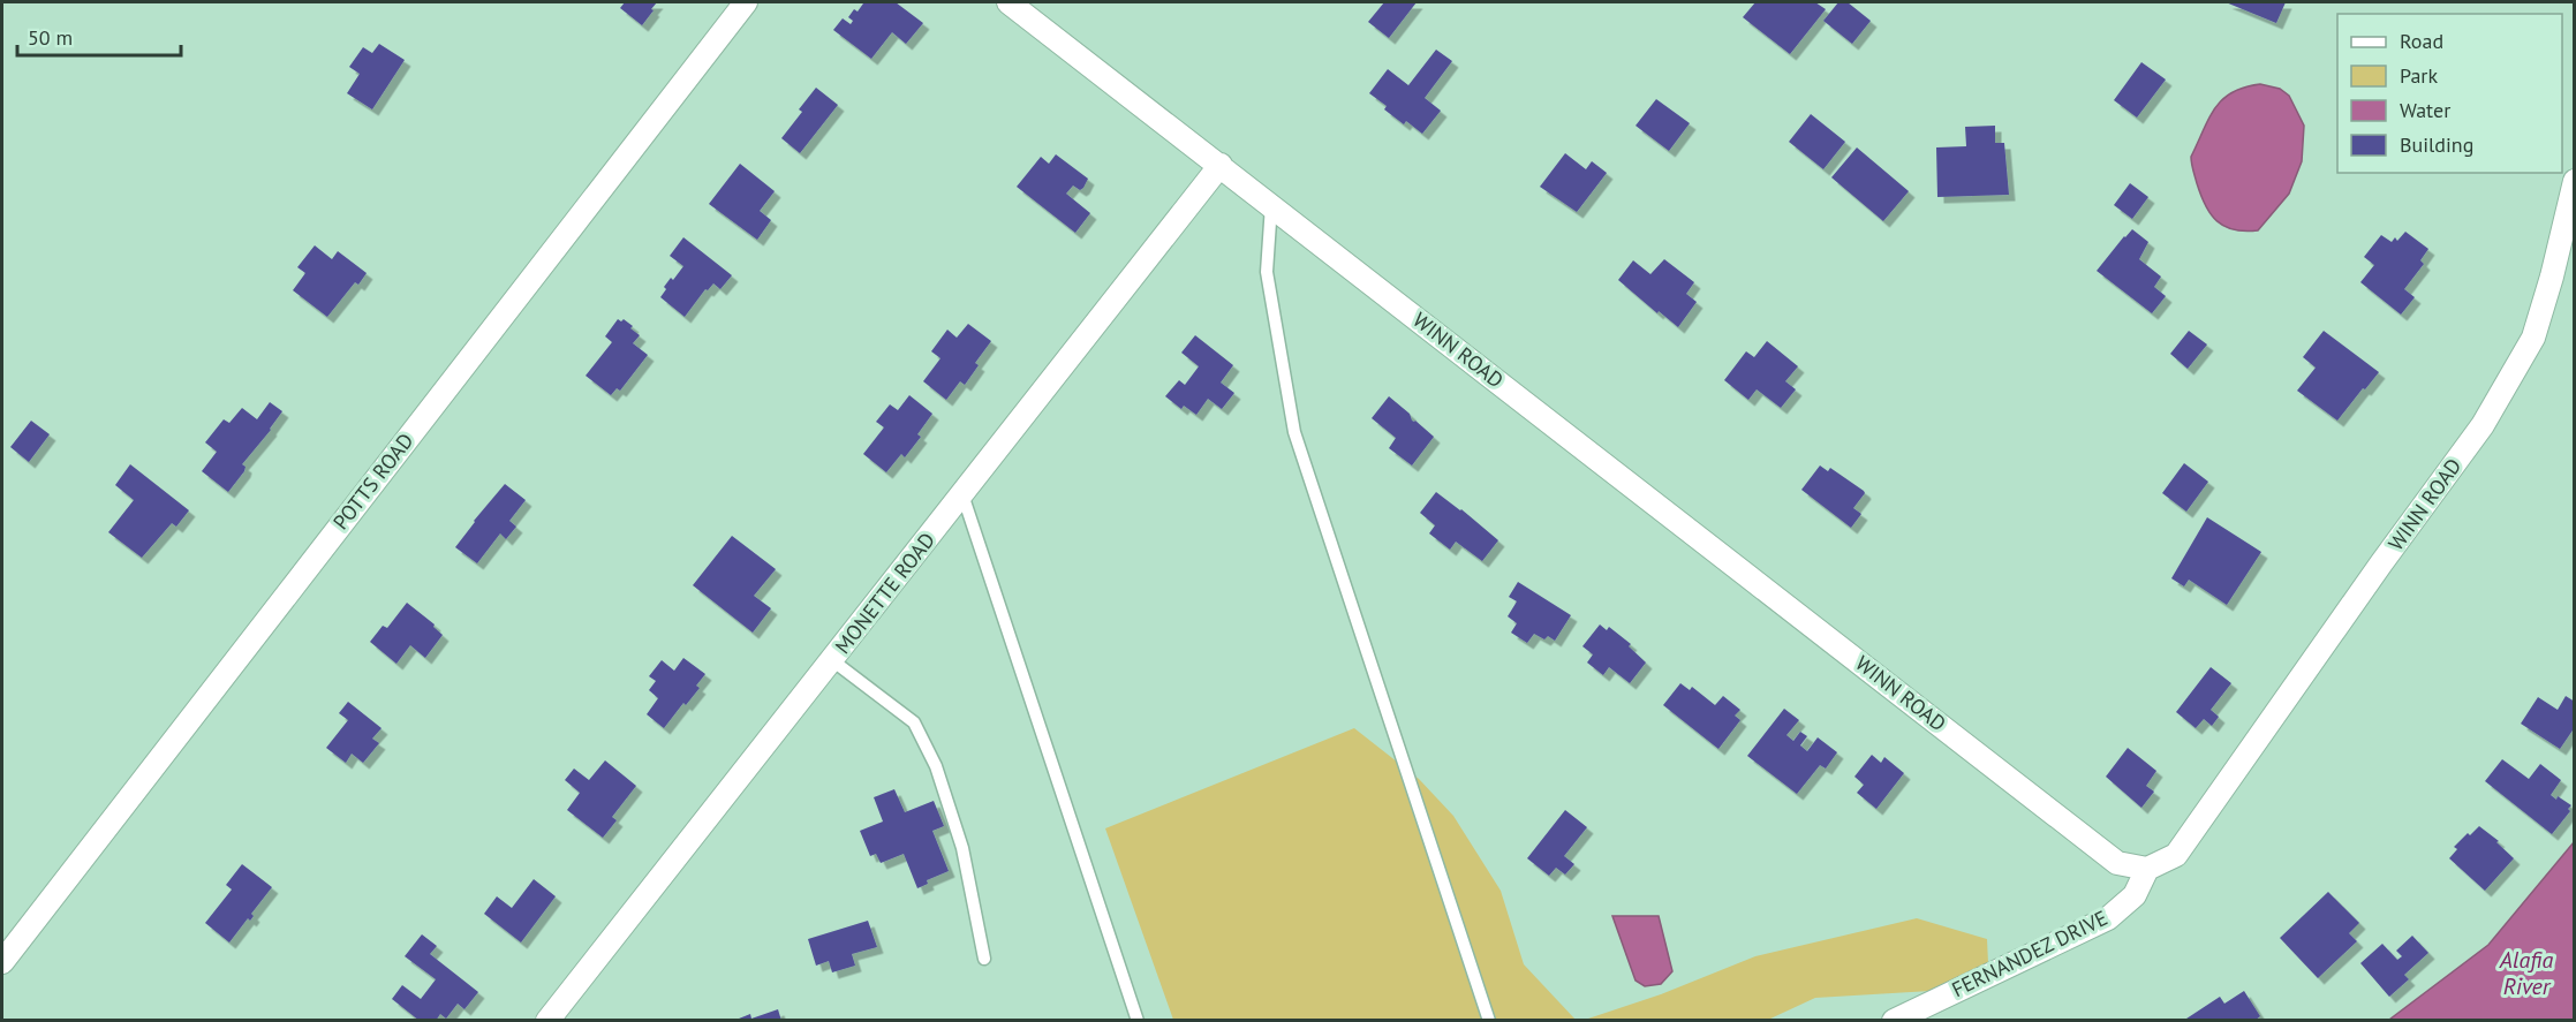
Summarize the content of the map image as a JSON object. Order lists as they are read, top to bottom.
{
  "streets": {
    "street": [
      "WINN ROAD",
      "POTTS ROAD",
      "MONETTE ROAD",
      "FERNANDEZ DRIVE"
    ]
  },
  "crossings": [
    ["WINN ROAD", "MONETTE ROAD"],
    ["WINN ROAD", "FERNANDEZ DRIVE"]
  ],
  "water": ["Alafia River"],
  "legend": [
    "Road",
    "Park",
    "Water",
    "Building"
  ],
  "scale_bar": "50 m"
}
